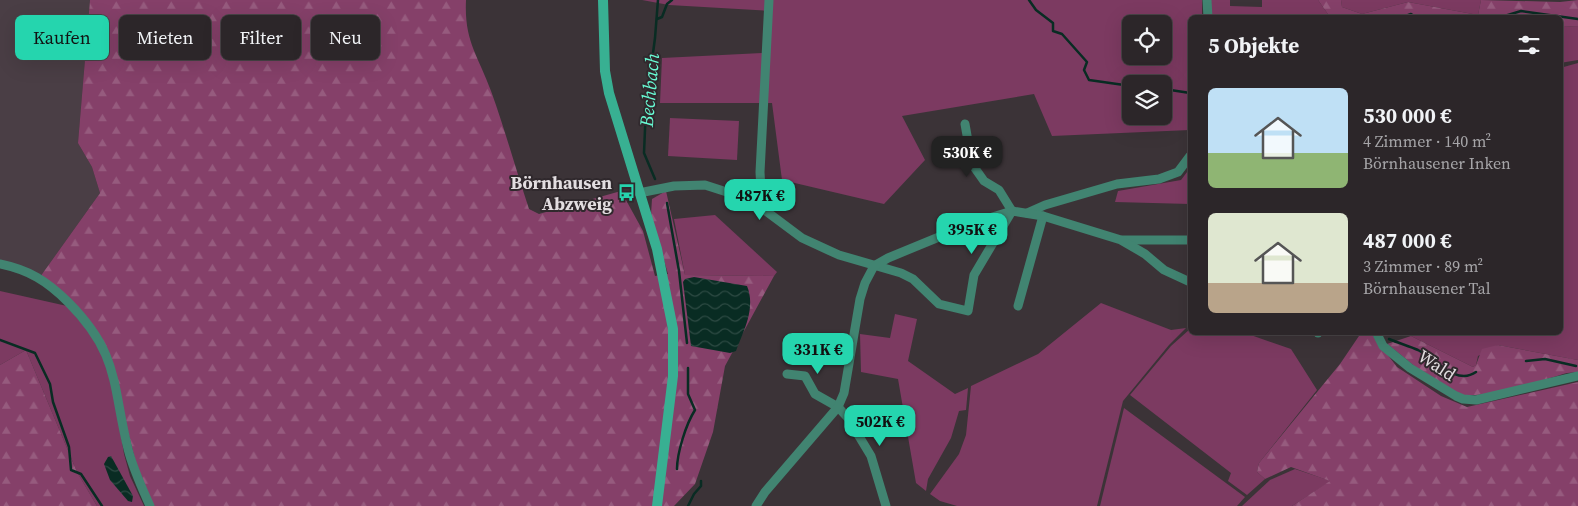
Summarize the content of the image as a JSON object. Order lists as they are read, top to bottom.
{
  "streets": {
    "street": ["Wald"]
  },
  "water": ["Bechbach"],
  "places": {
    "bus stop": ["Börnhausen Abzweig"]
  },
  "page": {
    "chip": [
      "Kaufen",
      "Mieten",
      "Filter",
      "Neu"
    ],
    "heading": "5 Objekte",
    "list": [
      {
        "name": "530 000 €",
        "note": "4 Zimmer · 140 m² · Börnhausener Inken"
      },
      {
        "name": "487 000 €",
        "note": "3 Zimmer · 89 m² · Börnhausener Tal"
      }
    ],
    "price": [
      "530K €",
      "487K €",
      "395K €",
      "331K €",
      "502K €"
    ]
  }
}
